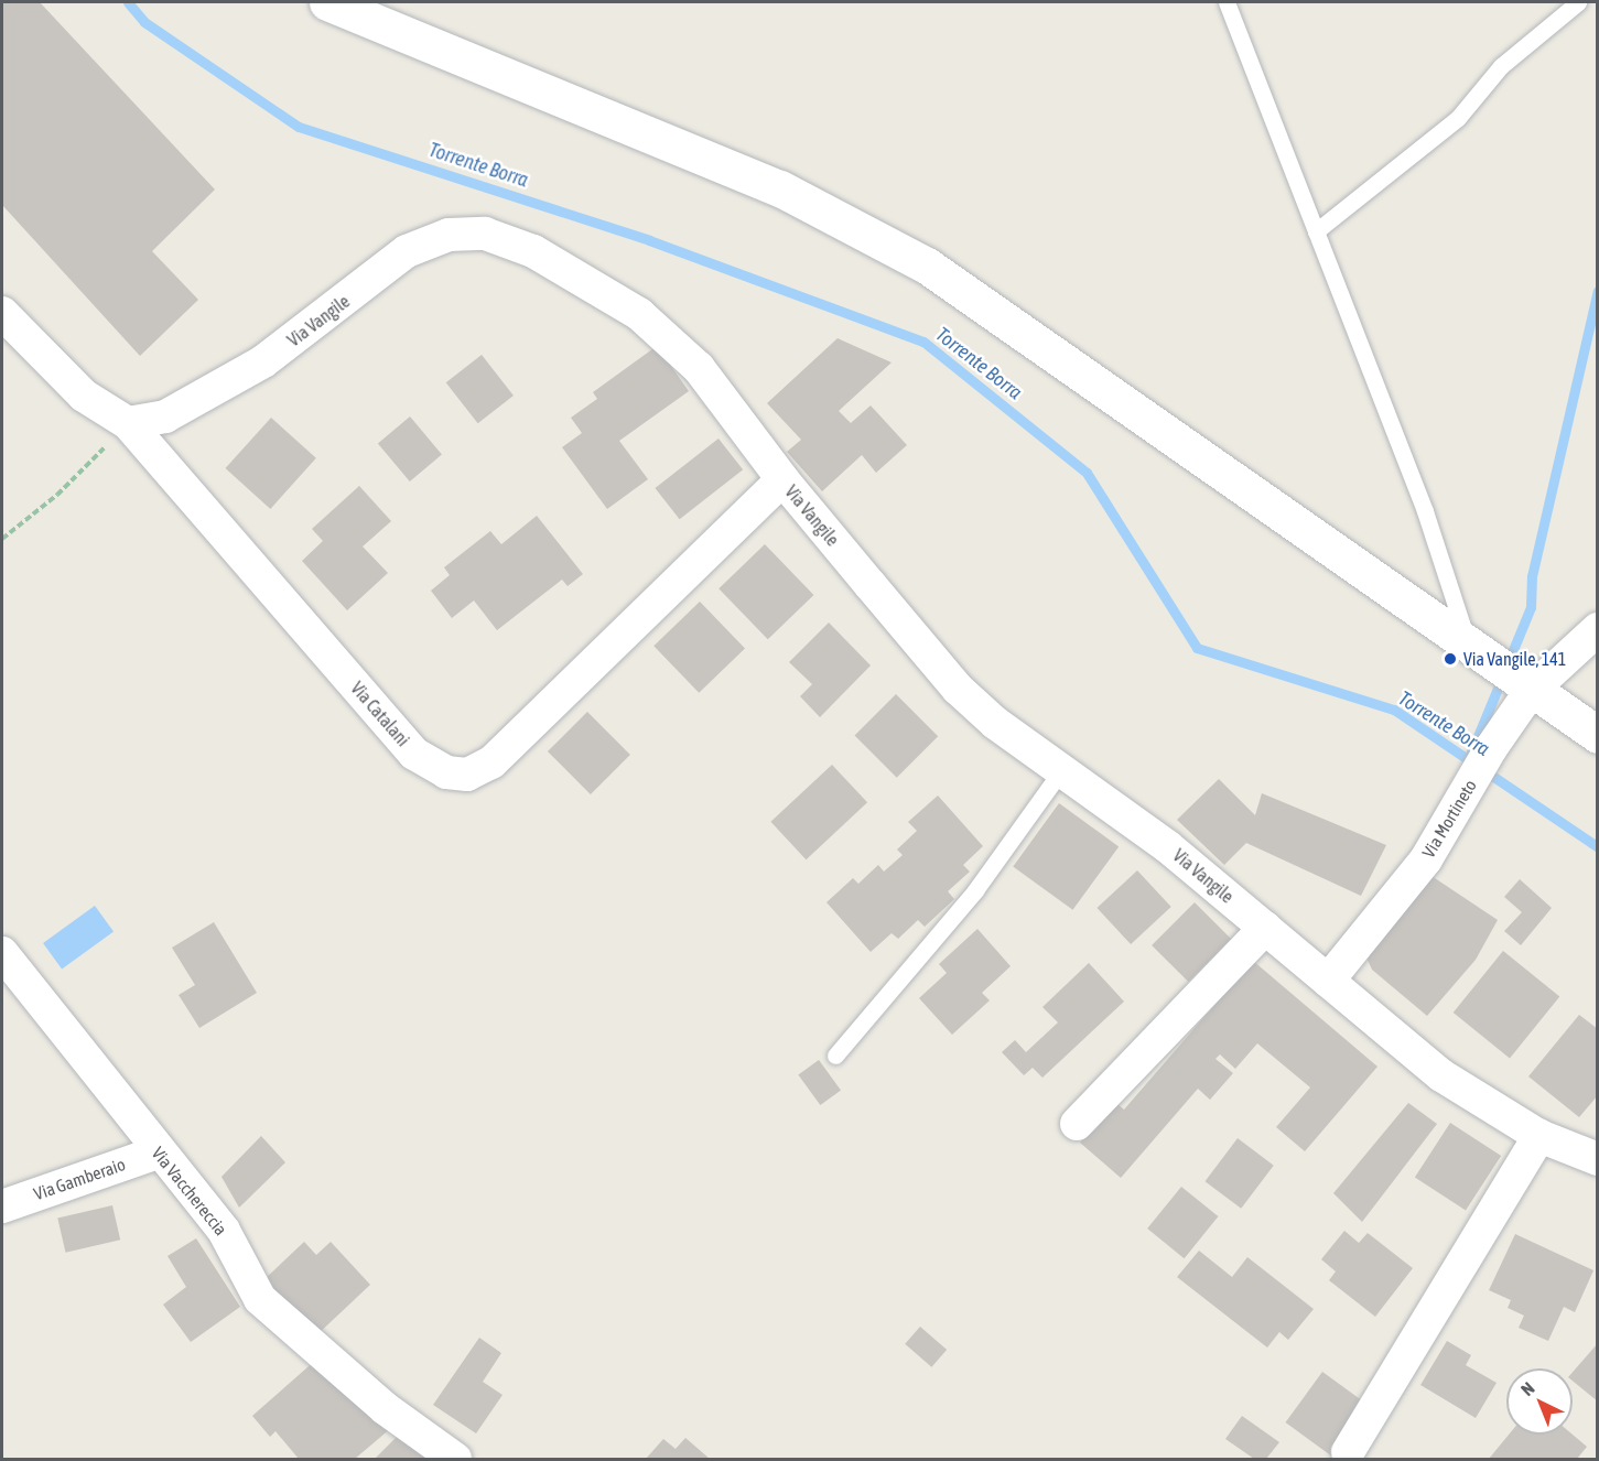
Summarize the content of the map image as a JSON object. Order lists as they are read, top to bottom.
{
  "streets": {
    "street": [
      "Via Vangile",
      "Via Catalani",
      "Via Mortineto",
      "Via Gamberaio",
      "Via Vacchereccia"
    ]
  },
  "crossings": [
    ["Via Vangile", "Via Catalani"],
    ["Via Vangile", "Via Mortineto"],
    ["Via Gamberaio", "Via Vacchereccia"]
  ],
  "water": ["Torrente Borra"],
  "places": ["Via Vangile, 141"],
  "north": "top left"
}
